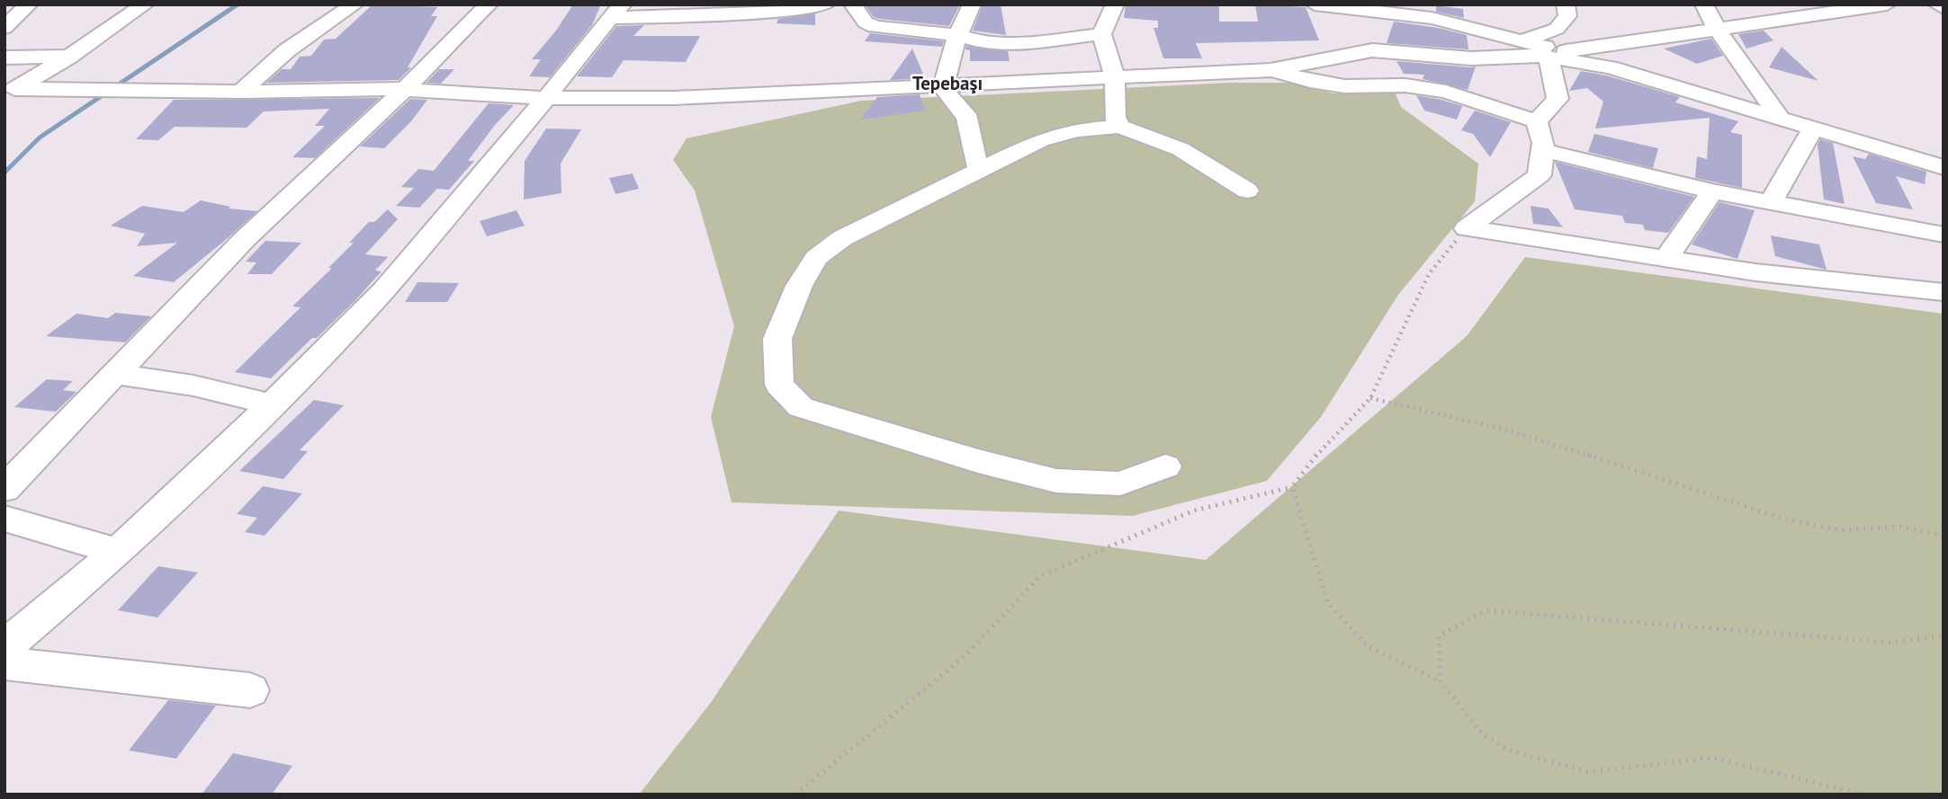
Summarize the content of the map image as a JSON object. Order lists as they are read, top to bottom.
{
  "districts": ["Tepebaşı"]
}
